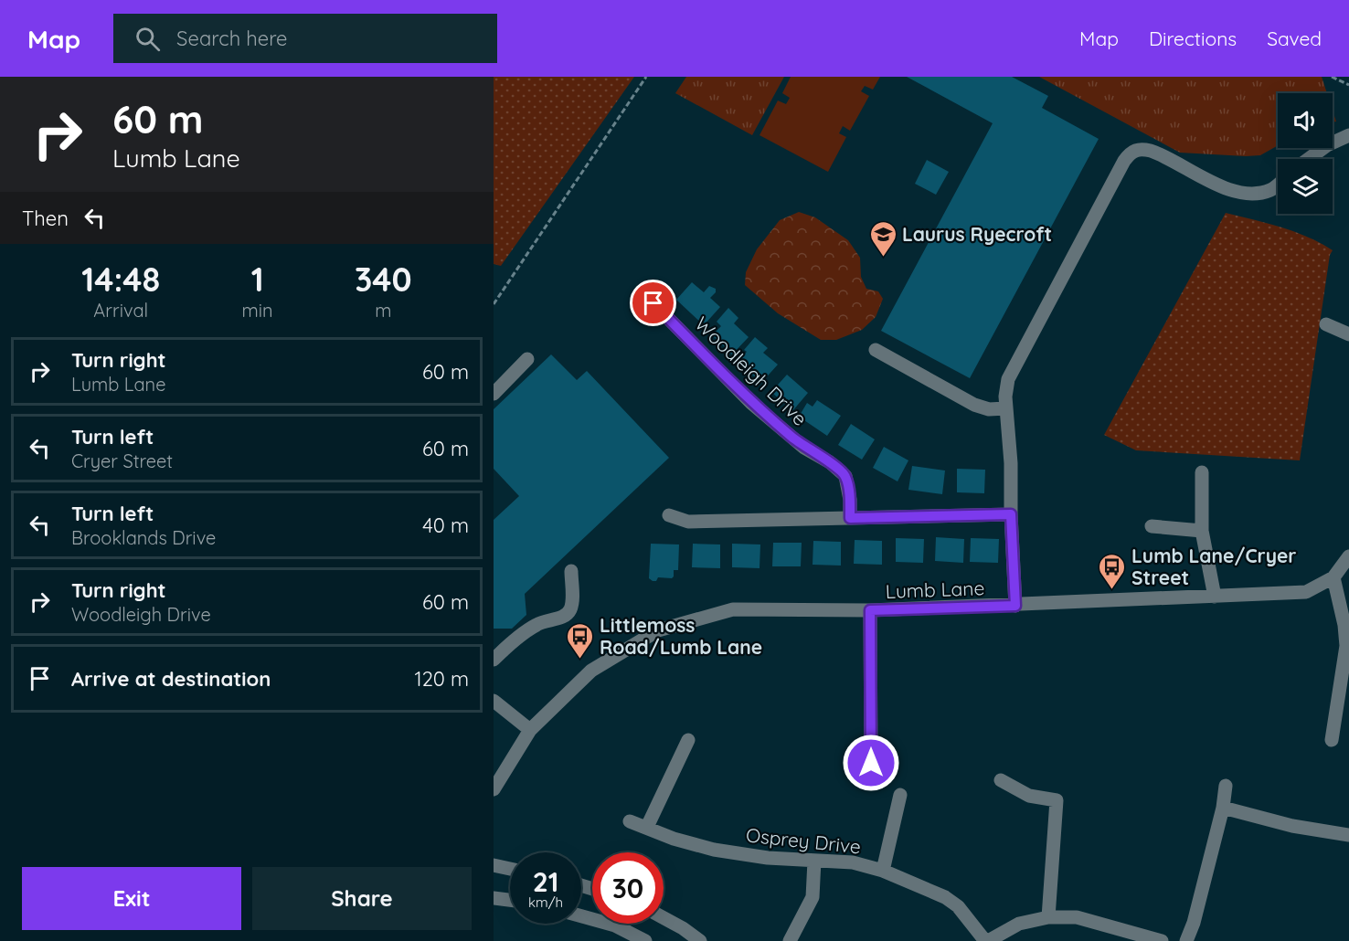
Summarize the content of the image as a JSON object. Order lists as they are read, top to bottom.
{
  "streets": {
    "street": ["Woodleigh Drive", "Lumb Lane", "Osprey Drive"]
  },
  "places": {
    "school or university": ["Laurus Ryecroft"],
    "bus stop": ["Lumb Lane/Cryer Street", "Littlemoss Road/Lumb Lane"]
  },
  "page": {
    "header": "Map",
    "search": "Search here",
    "nav": ["Map", "Directions", "Saved"],
    "turn": ["60 m", "Lumb Lane"],
    "then": "Then",
    "eta": [
      "14:48",
      "Arrival",
      "1",
      "min",
      "340",
      "m"
    ],
    "list": [
      {
        "name": "Turn right",
        "note": "Lumb Lane",
        "value": "60 m"
      },
      {
        "name": "Turn left",
        "note": "Cryer Street",
        "value": "60 m"
      },
      {
        "name": "Turn left",
        "note": "Brooklands Drive",
        "value": "40 m"
      },
      {
        "name": "Turn right",
        "note": "Woodleigh Drive",
        "value": "60 m"
      },
      {
        "name": "Arrive at destination",
        "value": "120 m"
      }
    ],
    "speed": "21 km/h",
    "limit": "30",
    "buttons": ["Exit", "Share"]
  }
}
